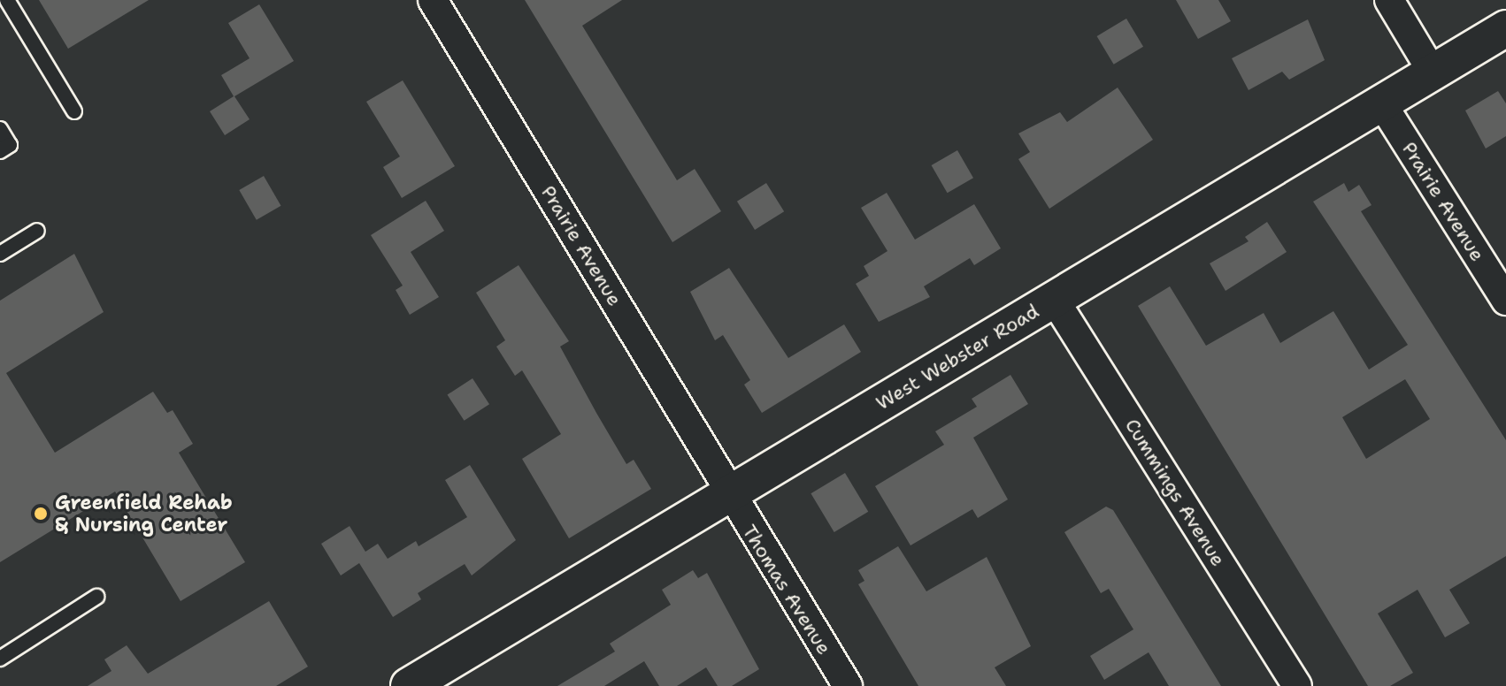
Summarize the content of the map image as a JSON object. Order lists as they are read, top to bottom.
{
  "streets": {
    "street": [
      "Prairie Avenue",
      "West Webster Road",
      "Cummings Avenue",
      "Thomas Avenue"
    ]
  },
  "crossings": [
    ["Prairie Avenue", "West Webster Road"],
    ["Prairie Avenue", "Thomas Avenue"],
    ["West Webster Road", "Cummings Avenue"],
    ["West Webster Road", "Thomas Avenue"]
  ],
  "places": ["Greenfield Rehab & Nursing Center"]
}
